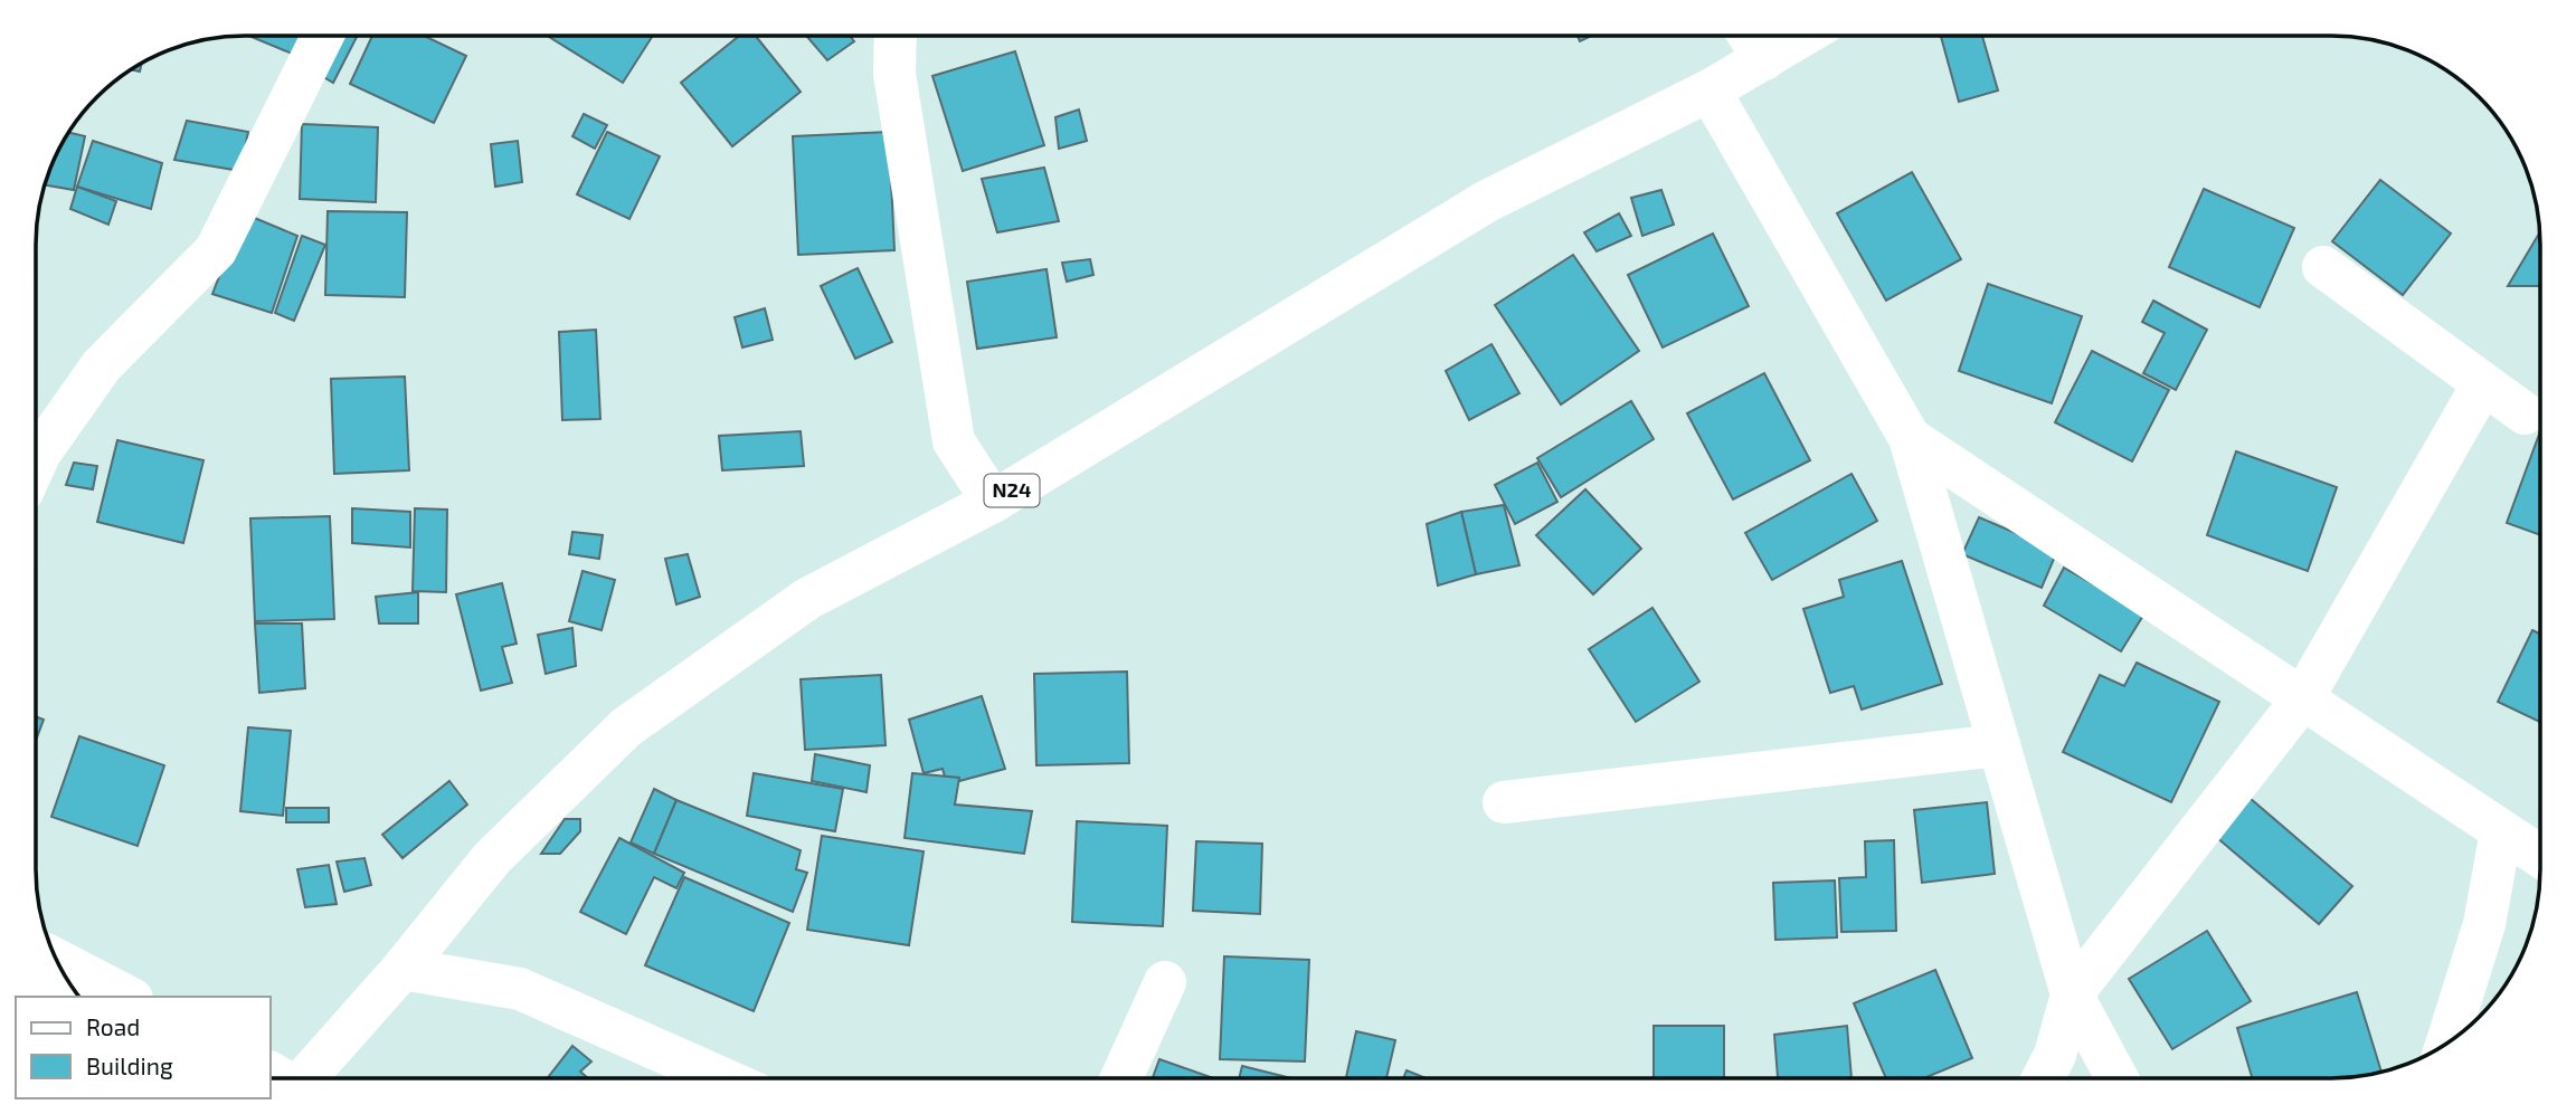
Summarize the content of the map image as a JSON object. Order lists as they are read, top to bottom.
{
  "streets": {
    "main road": ["N24"]
  },
  "legend": ["Road", "Building"]
}
